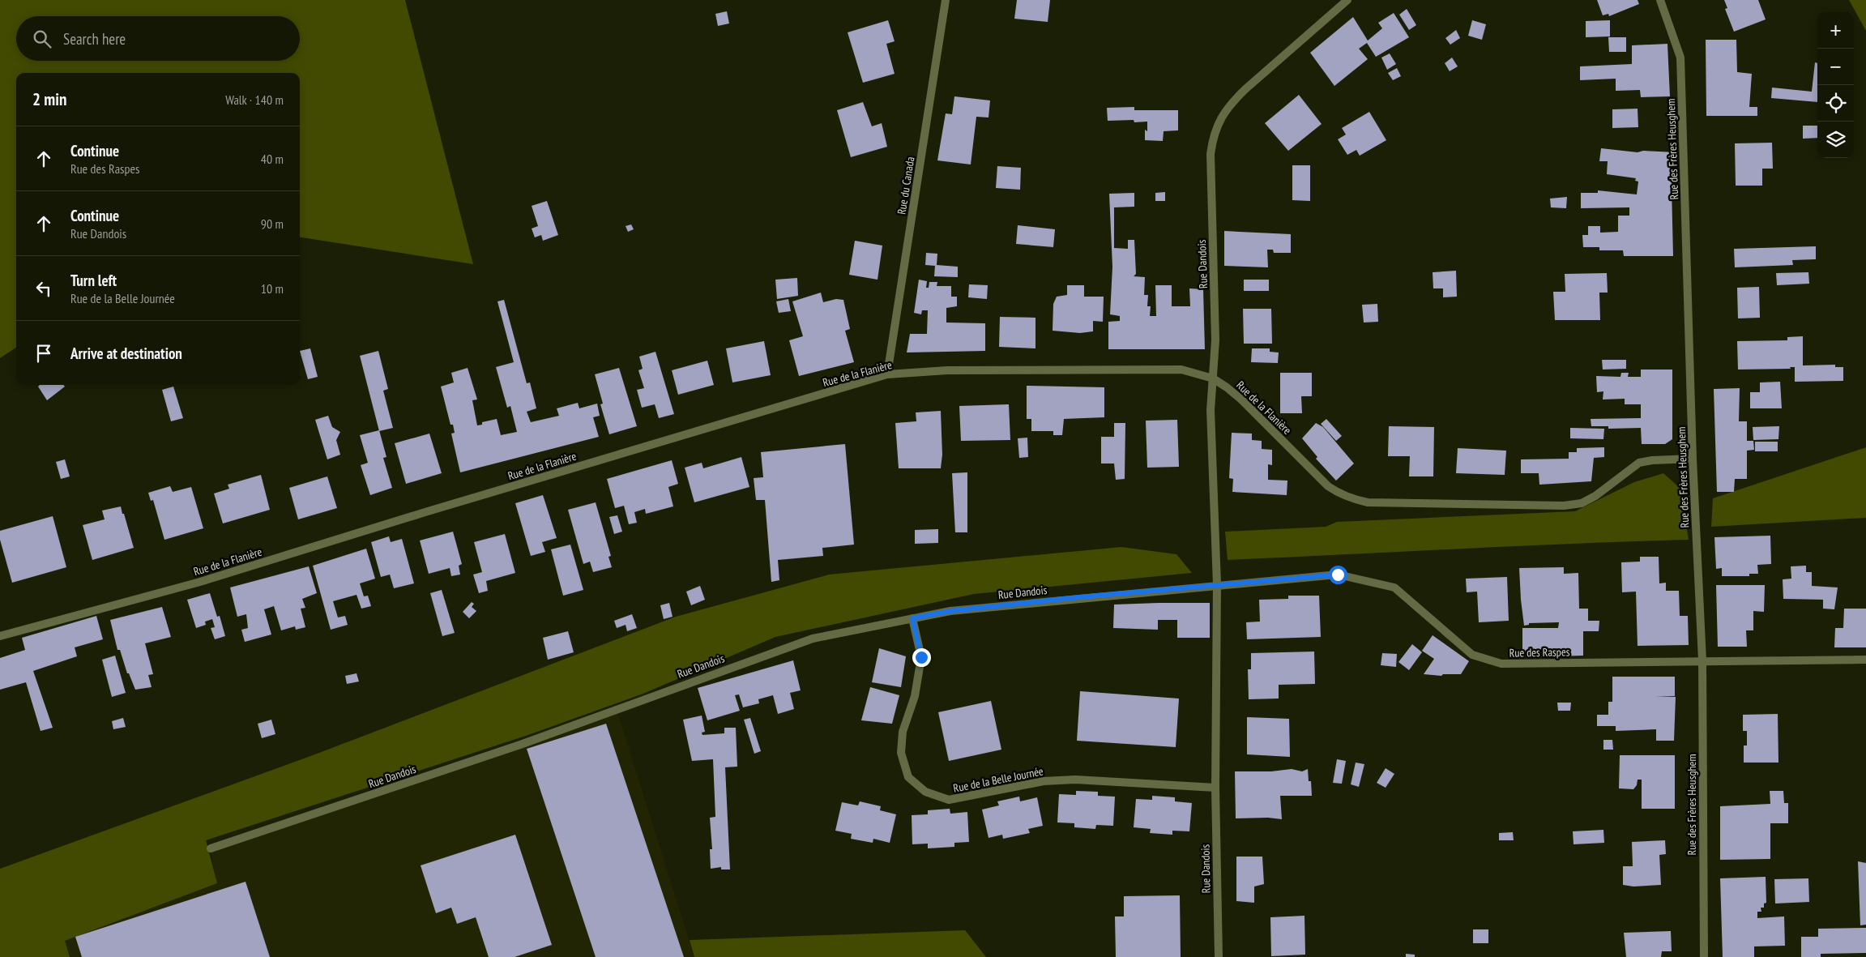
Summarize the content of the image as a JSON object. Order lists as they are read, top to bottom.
{
  "streets": {
    "street": [
      "Rue des Frères Heusghem",
      "Rue du Canada",
      "Rue Dandois",
      "Rue de la Flanière",
      "Rue des Raspes",
      "Rue de la Belle Journée"
    ]
  },
  "crossings": [
    ["Rue des Frères Heusghem", "Rue de la Flanière"],
    ["Rue des Frères Heusghem", "Rue des Raspes"],
    ["Rue du Canada", "Rue de la Flanière"],
    ["Rue Dandois", "Rue de la Flanière"],
    ["Rue Dandois", "Rue des Raspes"],
    ["Rue Dandois", "Rue de la Belle Journée"]
  ],
  "page": {
    "map_buttons": ["+", "−"],
    "search": "Search here",
    "heading": ["2 min", "Walk · 140 m"],
    "list": [
      ["Continue", "Rue des Raspes", "40 m"],
      ["Continue", "Rue Dandois", "90 m"],
      ["Turn left", "Rue de la Belle Journée", "10 m"],
      "Arrive at destination"
    ]
  }
}
